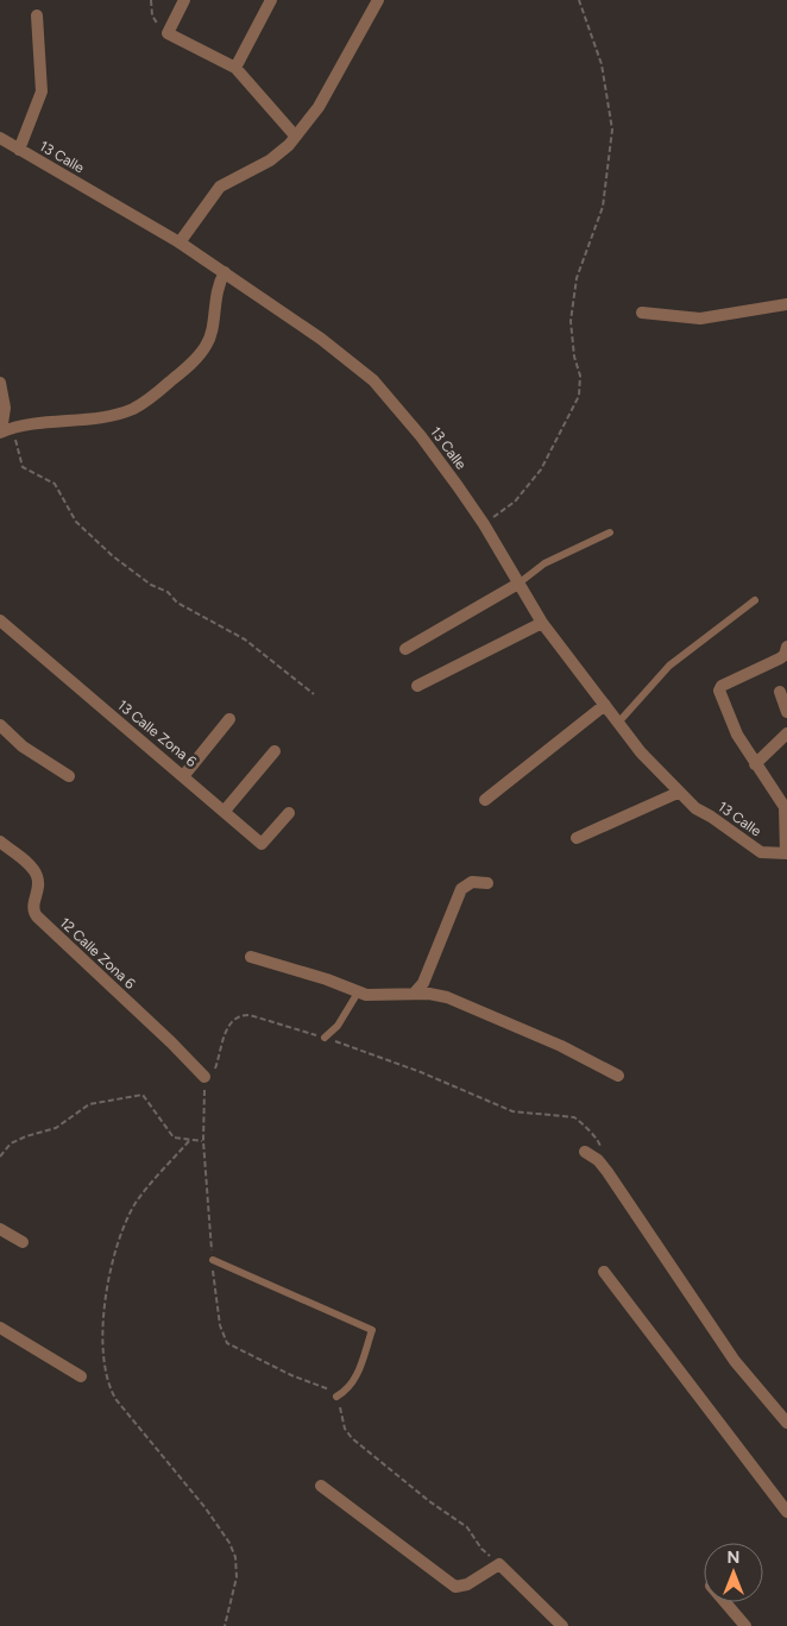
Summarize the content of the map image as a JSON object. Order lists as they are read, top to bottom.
{
  "streets": {
    "street": ["13 Calle", "13 Calle Zona 6", "12 Calle Zona 6"]
  },
  "north": "top"
}
